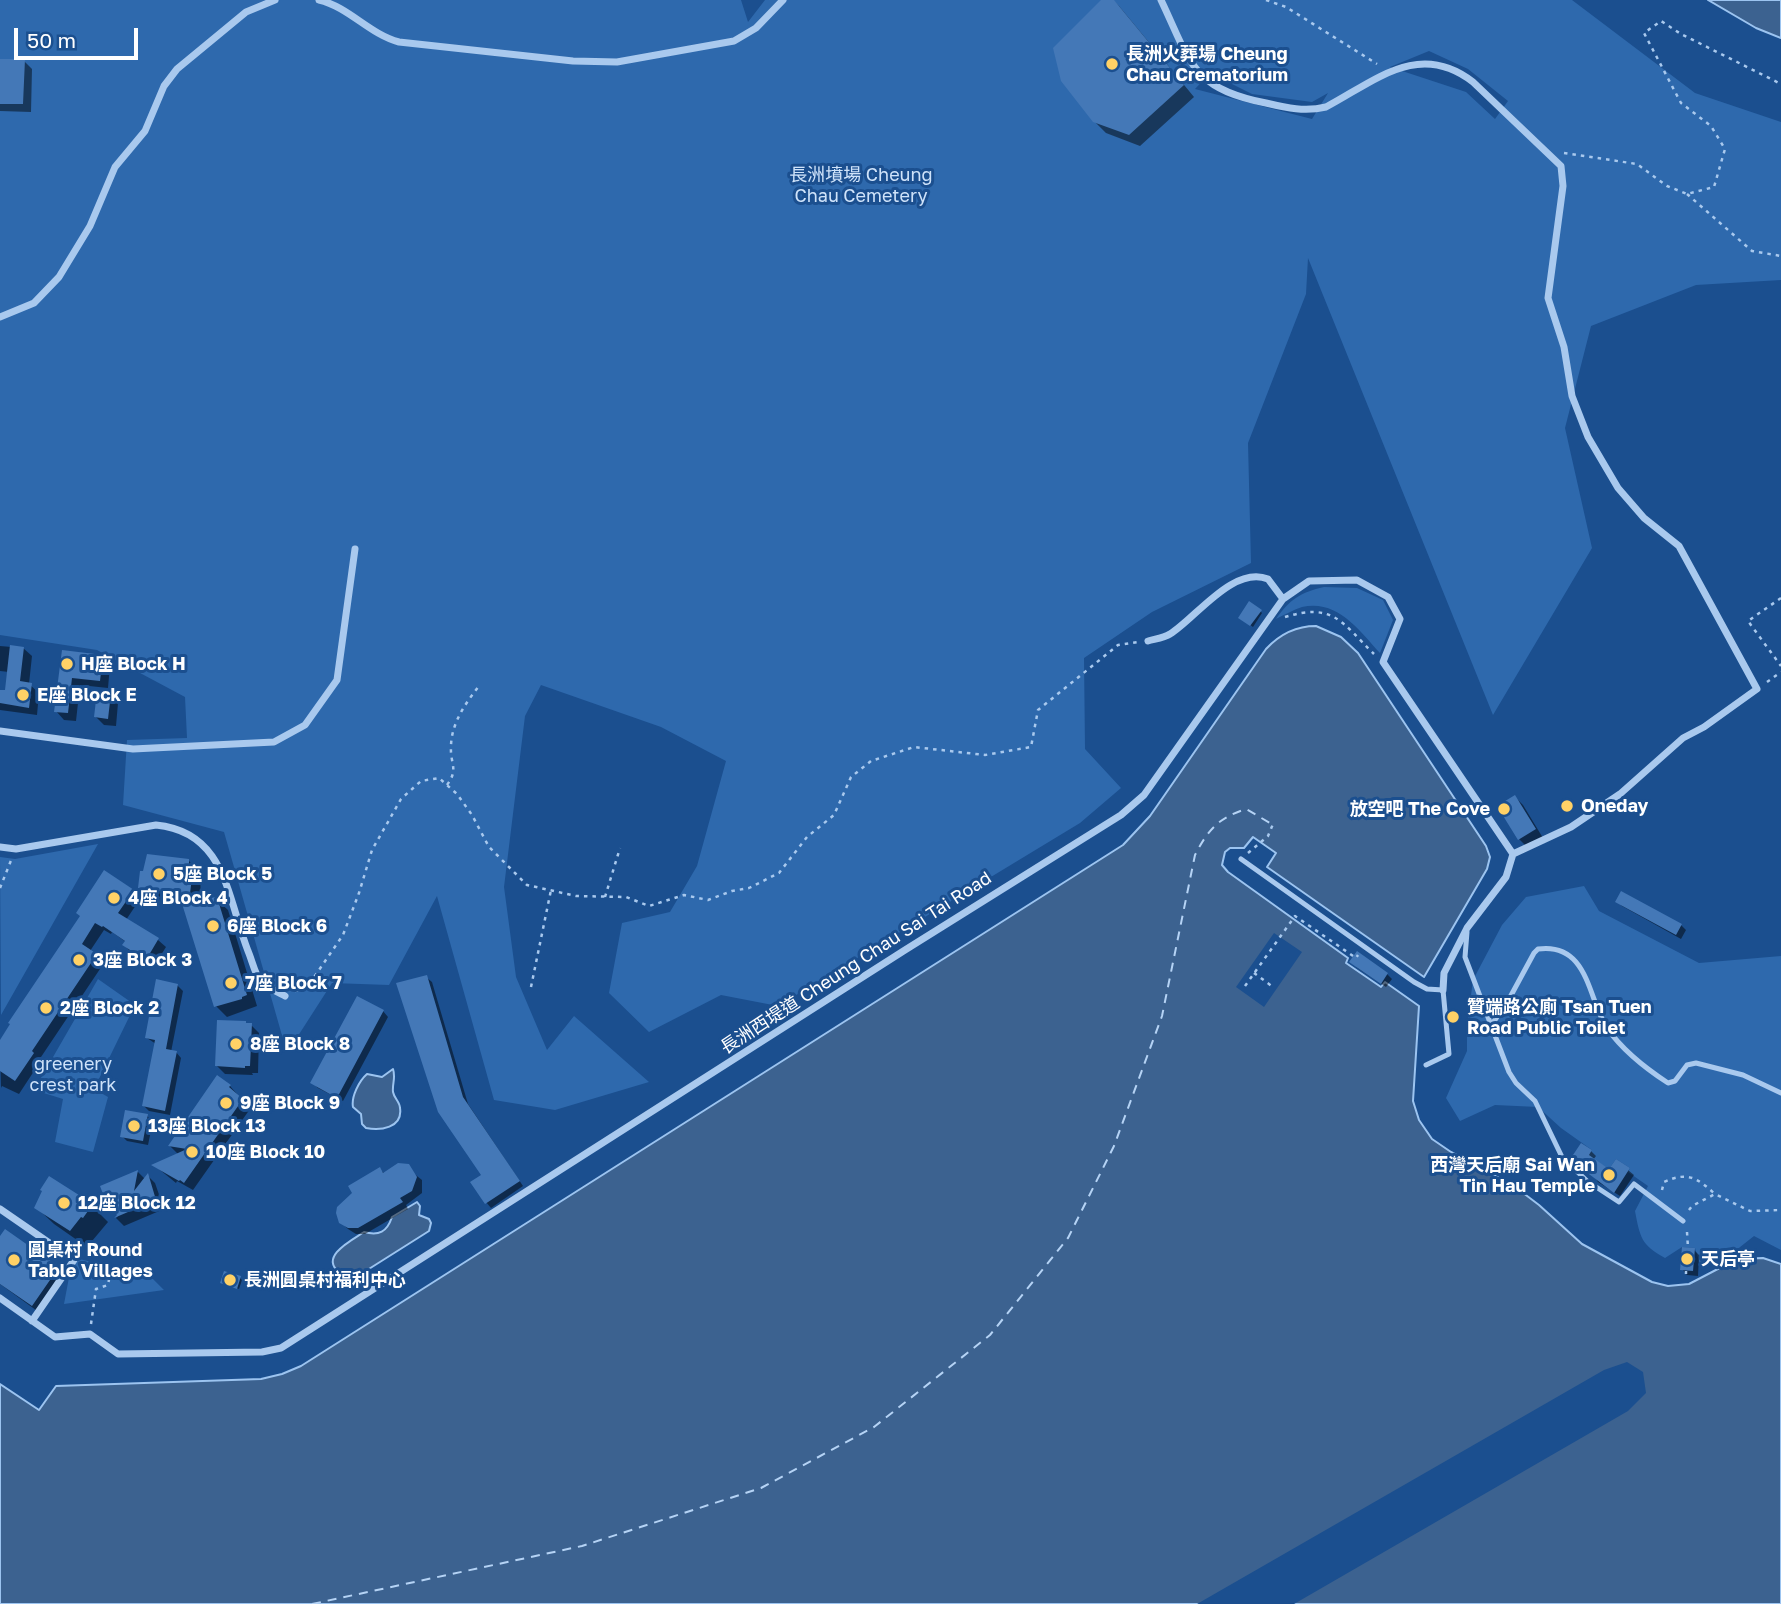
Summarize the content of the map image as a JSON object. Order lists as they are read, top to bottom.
{
  "streets": {
    "street": ["長洲西堤道 Cheung Chau Sai Tai Road"]
  },
  "parks": ["長洲墳場 Cheung Chau Cemetery", "greenery crest park"],
  "places": [
    "長洲火葬場 Cheung Chau Crematorium",
    "H座 Block H",
    "E座 Block E",
    "Oneday",
    "放空吧 The Cove",
    "5座 Block 5",
    "4座 Block 4",
    "6座 Block 6",
    "3座 Block 3",
    "7座 Block 7",
    "2座 Block 2",
    "贊端路公廁 Tsan Tuen Road Public Toilet",
    "8座 Block 8",
    "9座 Block 9",
    "13座 Block 13",
    "10座 Block 10",
    "西灣天后廟 Sai Wan Tin Hau Temple",
    "12座 Block 12",
    "天后亭",
    "圓桌村 Round Table Villages",
    "長洲圓桌村福利中心"
  ],
  "scale_bar": "50 m"
}
